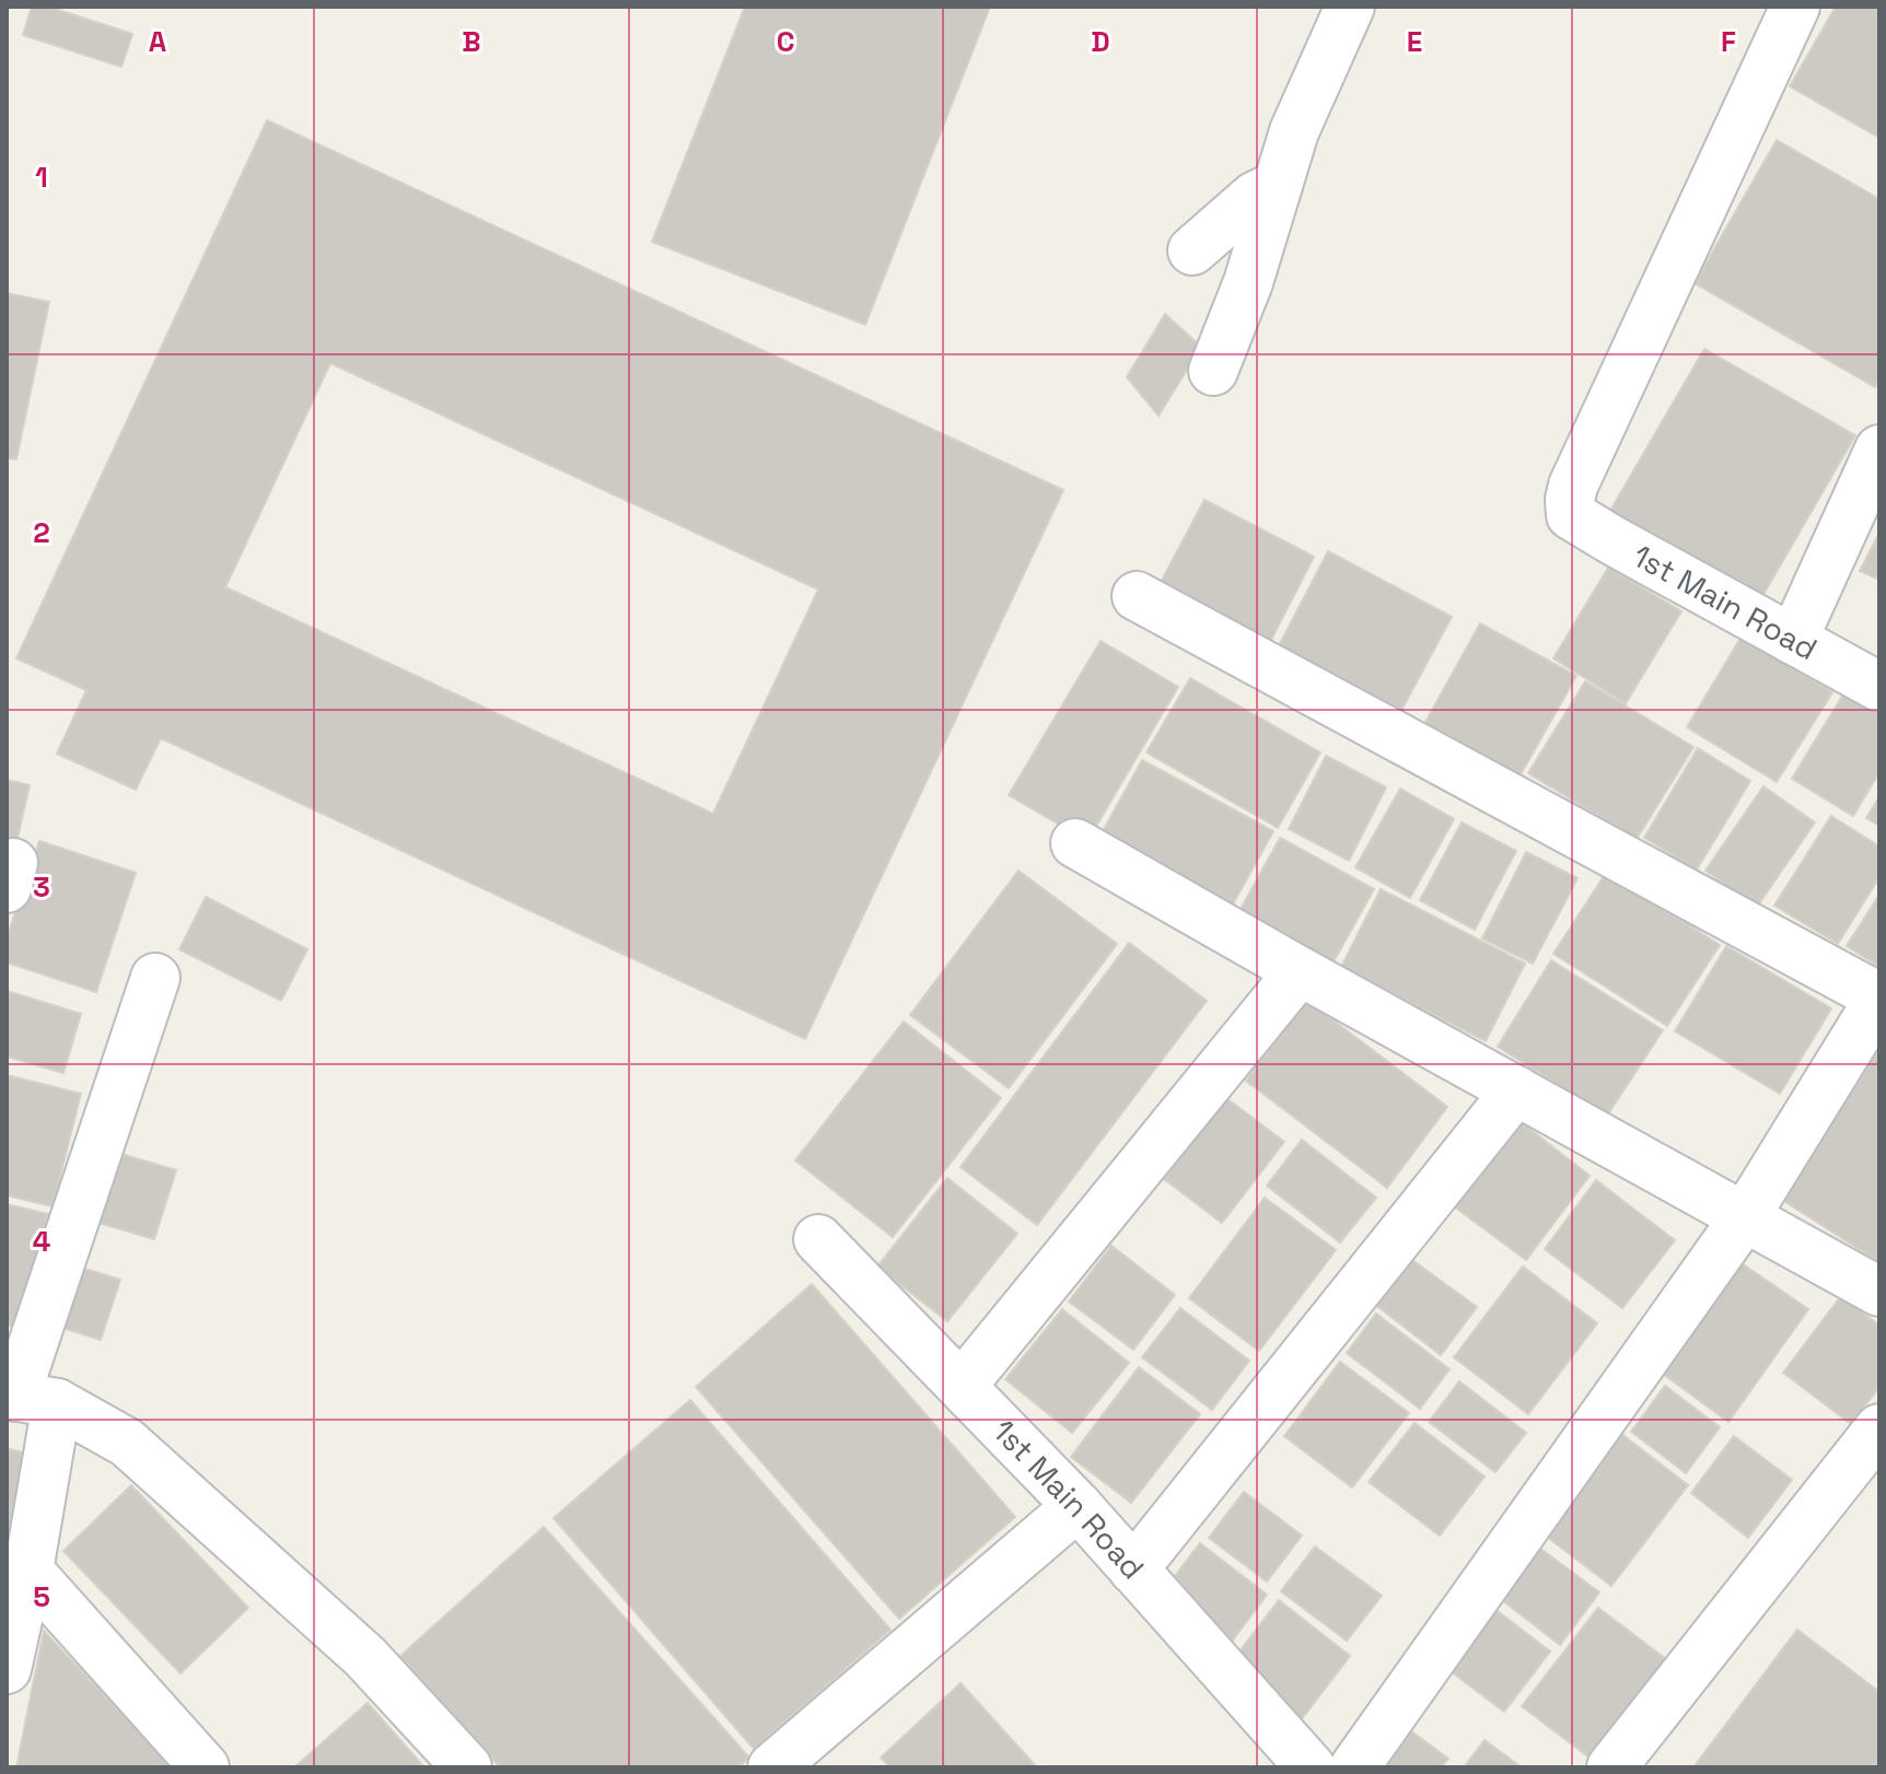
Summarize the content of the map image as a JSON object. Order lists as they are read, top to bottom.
{
  "streets": {
    "street": ["1st Main Road"]
  },
  "grid": {
    "columns": [
      "A",
      "B",
      "C",
      "D",
      "E",
      "F"
    ],
    "rows": [
      "1",
      "2",
      "3",
      "4",
      "5"
    ]
  }
}
